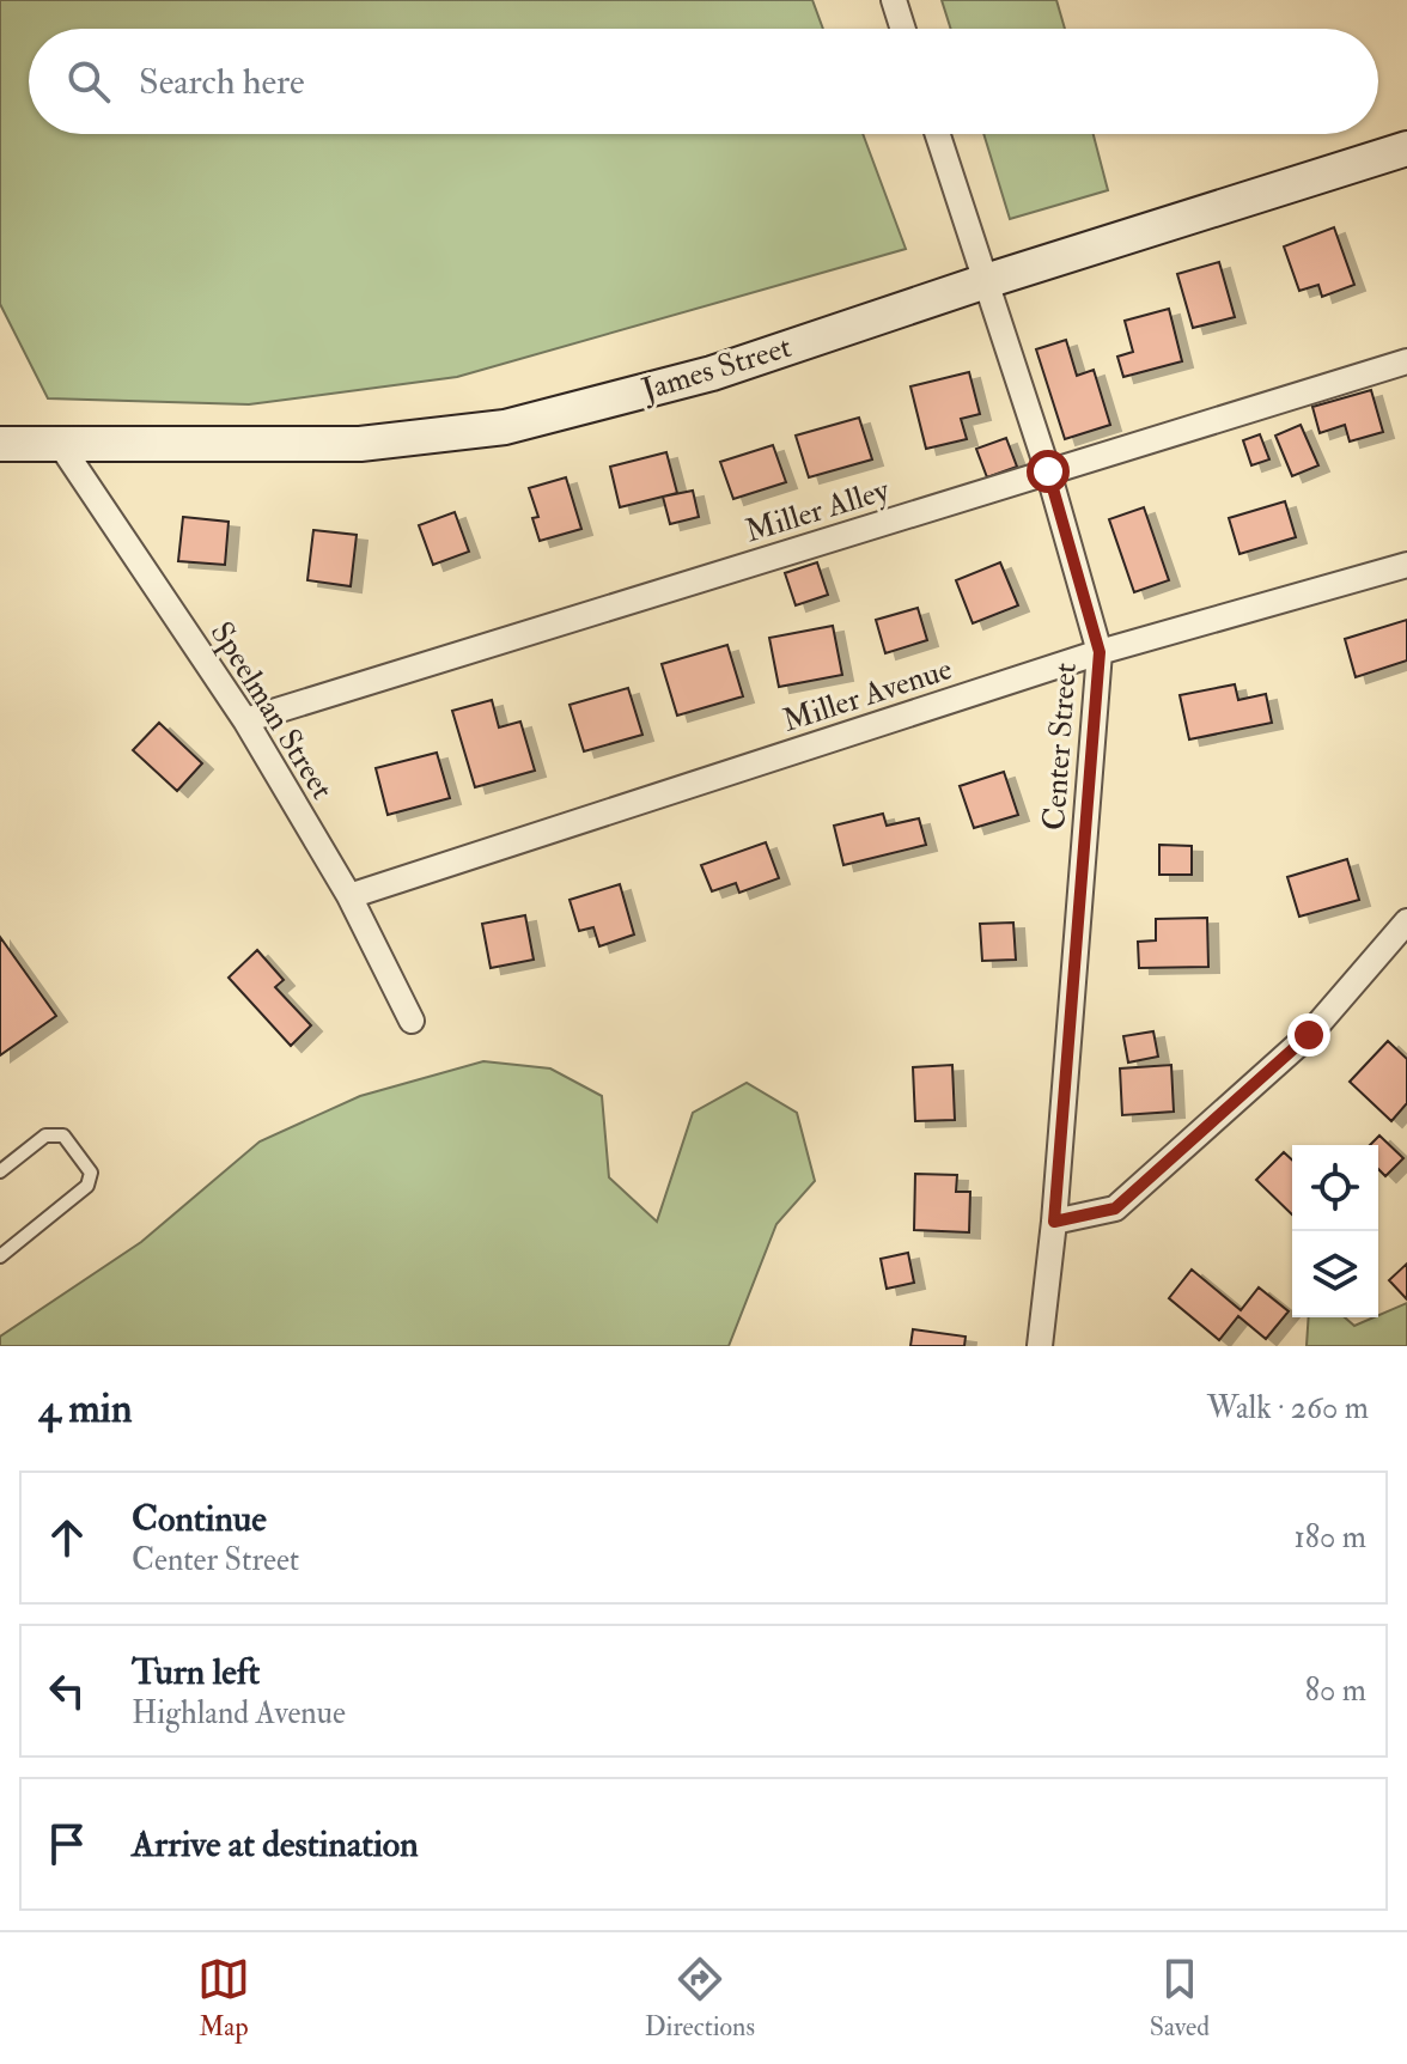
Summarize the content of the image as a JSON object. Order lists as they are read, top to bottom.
{
  "streets": {
    "street": [
      "James Street",
      "Miller Alley",
      "Miller Avenue",
      "Speelman Street",
      "Center Street"
    ]
  },
  "crossings": [
    ["James Street", "Speelman Street"],
    ["James Street", "Center Street"],
    ["Miller Alley", "Speelman Street"],
    ["Miller Alley", "Center Street"],
    ["Miller Avenue", "Speelman Street"],
    ["Miller Avenue", "Center Street"]
  ],
  "page": {
    "search": "Search here",
    "heading": ["4 min", "Walk · 260 m"],
    "list": [
      ["Continue", "Center Street", "180 m"],
      ["Turn left", "Highland Avenue", "80 m"],
      "Arrive at destination"
    ],
    "nav": ["Map", "Directions", "Saved"]
  }
}
